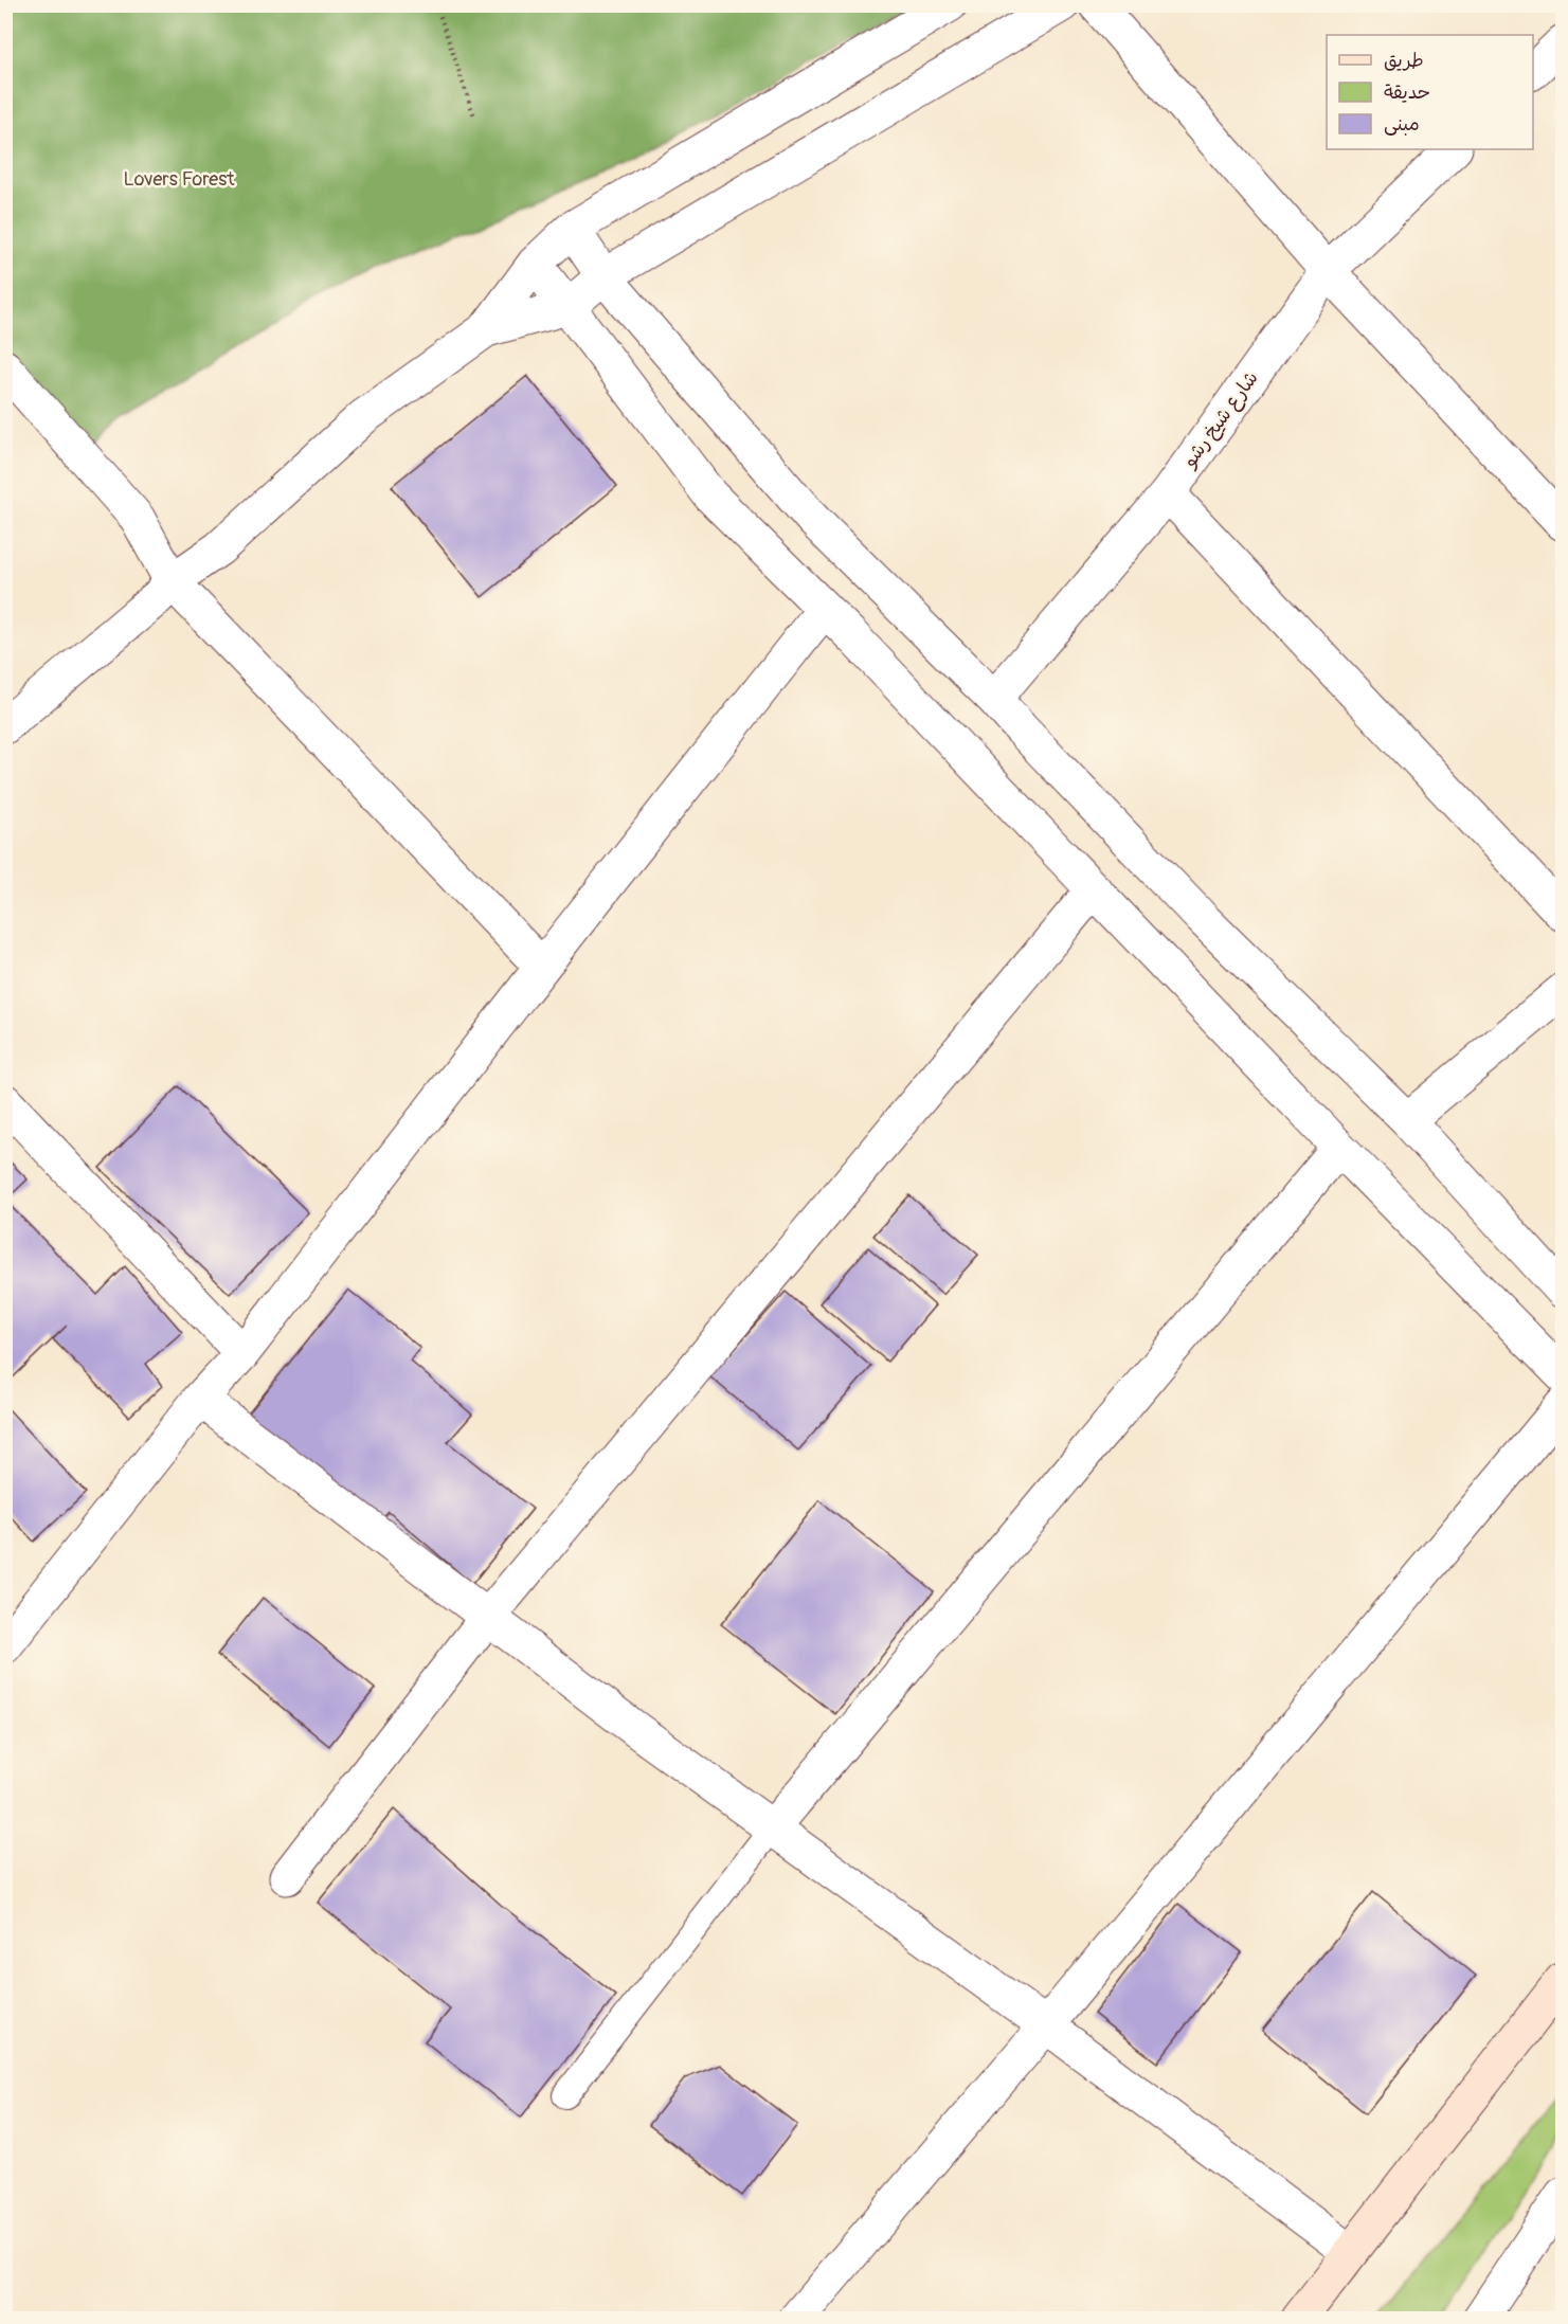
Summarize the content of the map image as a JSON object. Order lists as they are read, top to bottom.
{
  "streets": {
    "street": ["شارع شيخ رشو"]
  },
  "parks": ["Lovers Forest"],
  "legend": ["طريق", "حديقة", "مبنى"]
}
